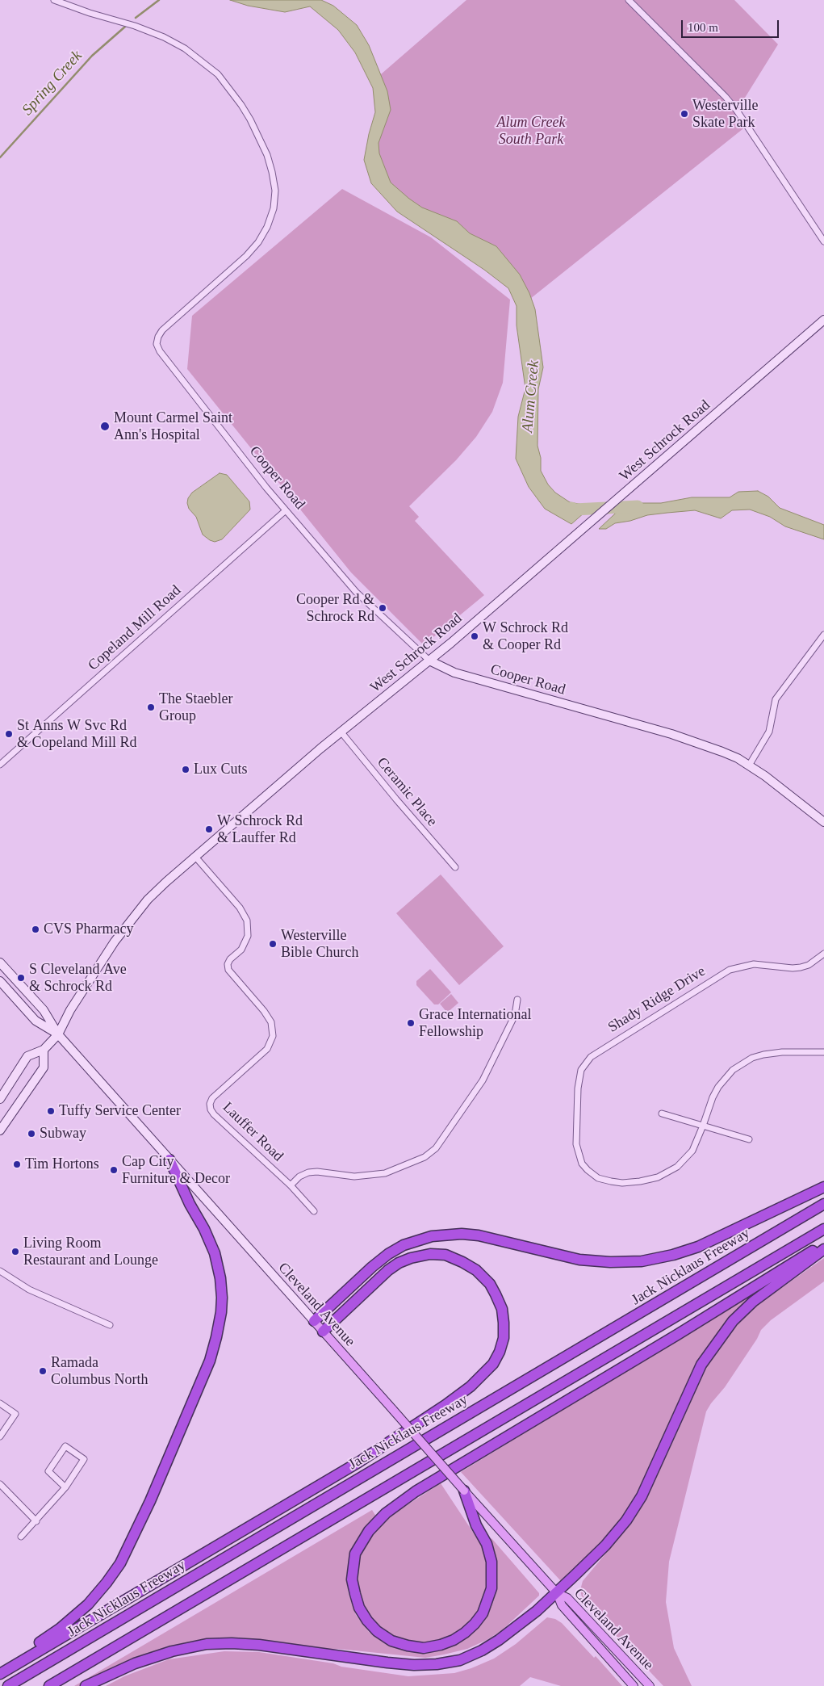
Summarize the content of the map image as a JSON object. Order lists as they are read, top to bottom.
{
  "streets": {
    "highway": ["Jack Nicklaus Freeway"],
    "main road": ["West Schrock Road", "Cooper Road", "Cleveland Avenue"],
    "street": [
      "Copeland Mill Road",
      "Ceramic Place",
      "Shady Ridge Drive",
      "Lauffer Road"
    ]
  },
  "crossings": [
    ["West Schrock Road", "Cooper Road"],
    ["West Schrock Road", "Ceramic Place"],
    ["West Schrock Road", "Lauffer Road"],
    ["West Schrock Road", "Cleveland Avenue"],
    ["Cooper Road", "Copeland Mill Road"]
  ],
  "water": ["Spring Creek", "Alum Creek"],
  "parks": ["Alum Creek South Park"],
  "places": [
    "Westerville Skate Park",
    "Mount Carmel Saint Ann's Hospital",
    "Cooper Rd & Schrock Rd",
    "W Schrock Rd & Cooper Rd",
    "The Staebler Group",
    "St Anns W Svc Rd & Copeland Mill Rd",
    "Lux Cuts",
    "W Schrock Rd & Lauffer Rd",
    "CVS Pharmacy",
    "Westerville Bible Church",
    "S Cleveland Ave & Schrock Rd",
    "Grace International Fellowship",
    "Tuffy Service Center",
    "Subway",
    "Tim Hortons",
    "Cap City Furniture & Decor",
    "Living Room Restaurant and Lounge",
    "Ramada Columbus North"
  ],
  "scale_bar": "100 m"
}
